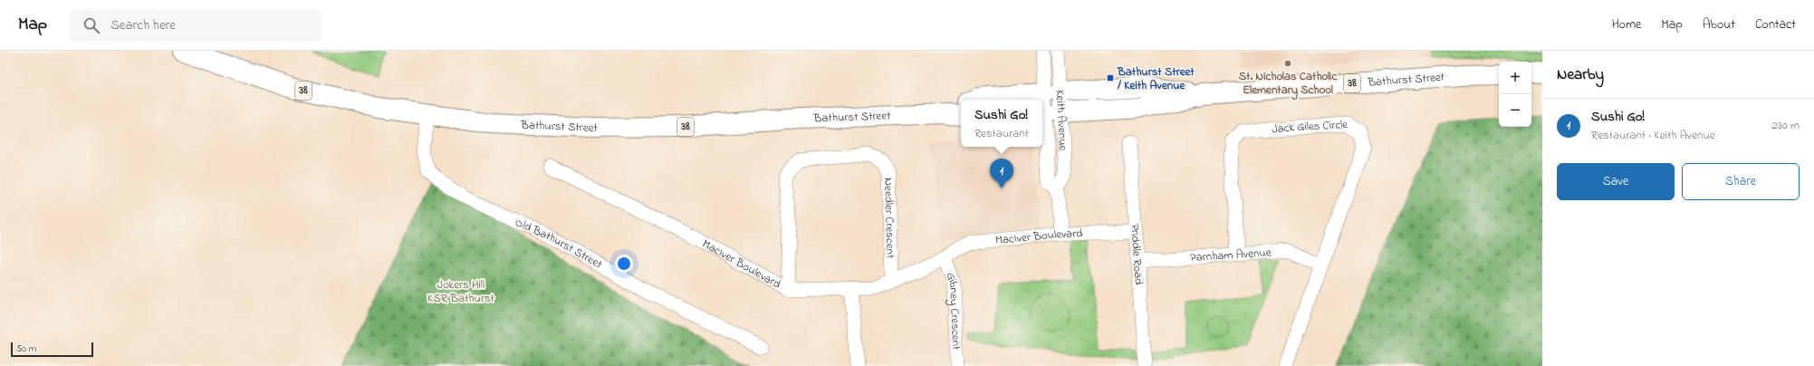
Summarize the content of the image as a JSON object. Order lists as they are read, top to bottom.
{
  "streets": {
    "main road": ["Bathurst Street", "38"],
    "street": [
      "Keith Avenue",
      "Jack Giles Circle",
      "Needler Crescent",
      "MacIver Boulevard",
      "Old Bathurst Street",
      "Priddle Road",
      "Parnham Avenue",
      "Gibney Crescent"
    ]
  },
  "crossings": [
    ["Bathurst Street", "Keith Avenue"],
    ["Bathurst Street", "Old Bathurst Street"],
    ["Keith Avenue", "MacIver Boulevard"],
    ["Jack Giles Circle", "Parnham Avenue"],
    ["Needler Crescent", "MacIver Boulevard"],
    ["MacIver Boulevard", "Priddle Road"],
    ["MacIver Boulevard", "Gibney Crescent"],
    ["Priddle Road", "Parnham Avenue"]
  ],
  "parks": ["Jokers Hill KSR Bathurst"],
  "places": {
    "other": ["St. Nicholas Catholic Elementary School"],
    "transit": ["Bathurst Street / Keith Avenue"]
  },
  "scale_bar": "50 m",
  "page": {
    "header": "Map",
    "search": "Search here",
    "nav": [
      "Home",
      "Map",
      "About",
      "Contact"
    ],
    "heading": "Nearby",
    "map_buttons": ["+", "−"],
    "list": [
      {
        "mark": "1",
        "name": "Sushi Go!",
        "note": "Restaurant · Keith Avenue",
        "value": "230 m"
      }
    ],
    "popup": ["Sushi Go!", "Restaurant"],
    "buttons": ["Save", "Share"],
    "pins": "1",
    "scale": "50 m"
  }
}
